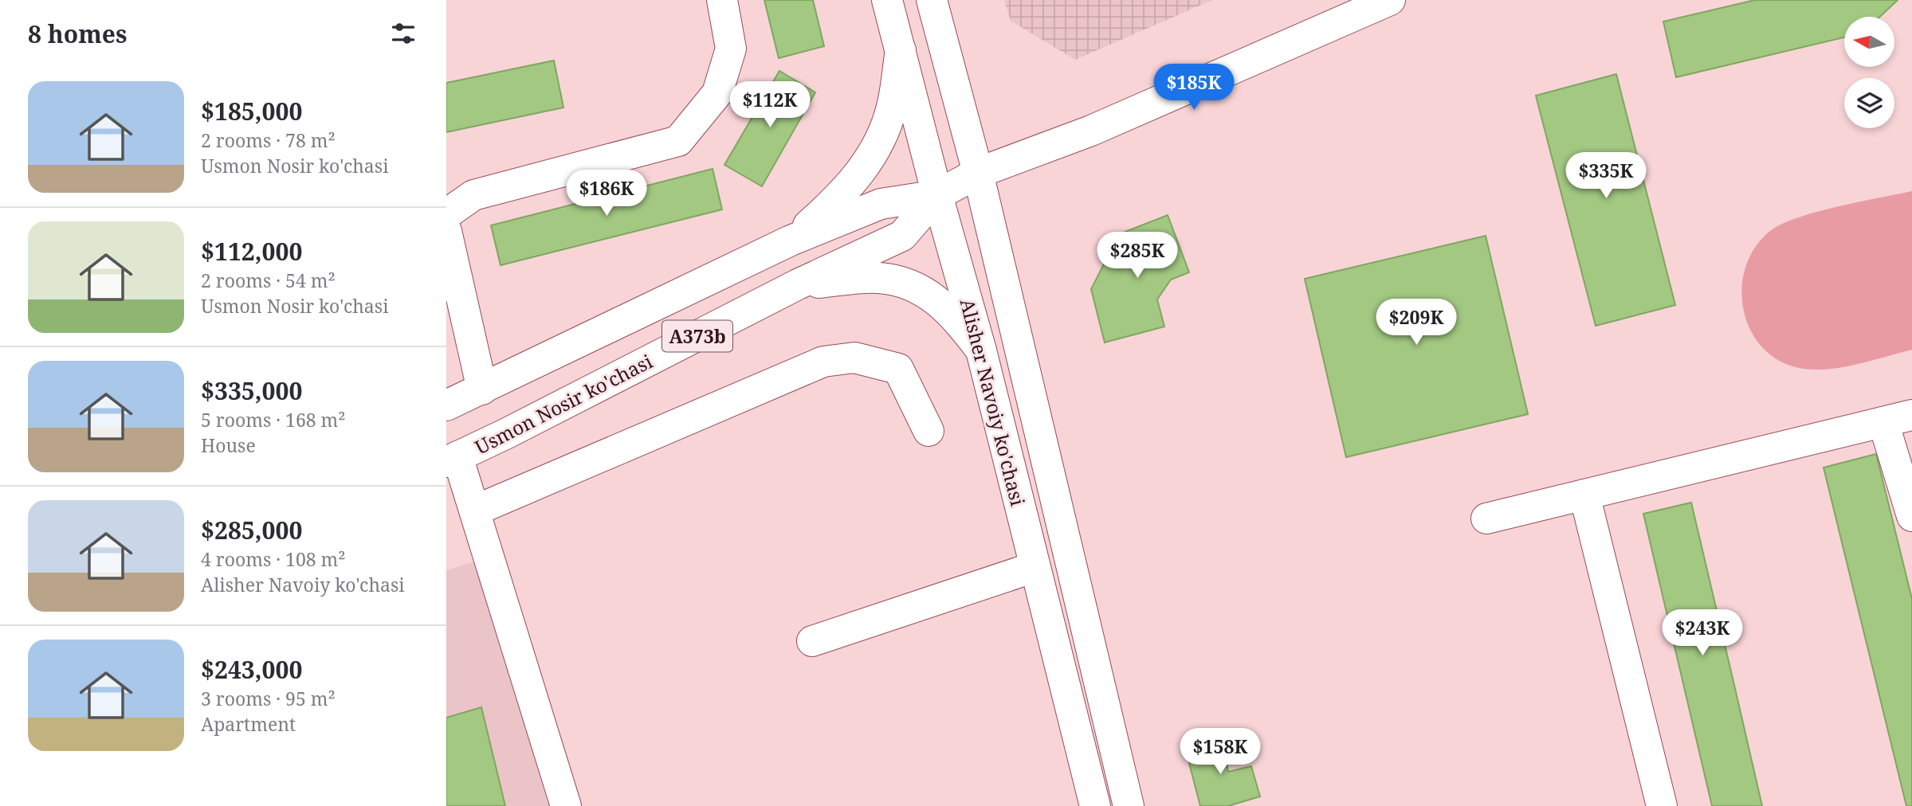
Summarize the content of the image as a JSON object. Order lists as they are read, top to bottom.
{
  "streets": {
    "main road": ["A373b", "Alisher Navoiy ko'chasi", "Usmon Nosir ko'chasi"]
  },
  "crossings": [
    ["Alisher Navoiy ko'chasi", "Usmon Nosir ko'chasi"]
  ],
  "north": "left",
  "page": {
    "heading": "8 homes",
    "price": [
      "$185K",
      "$112K",
      "$335K",
      "$186K",
      "$285K",
      "$209K",
      "$243K",
      "$158K"
    ],
    "list": [
      {
        "name": "$185,000",
        "note": "2 rooms · 78 m² · Usmon Nosir ko'chasi"
      },
      {
        "name": "$112,000",
        "note": "2 rooms · 54 m² · Usmon Nosir ko'chasi"
      },
      {
        "name": "$335,000",
        "note": "5 rooms · 168 m² · House"
      },
      {
        "name": "$285,000",
        "note": "4 rooms · 108 m² · Alisher Navoiy ko'chasi"
      },
      {
        "name": "$243,000",
        "note": "3 rooms · 95 m² · Apartment"
      }
    ]
  }
}
